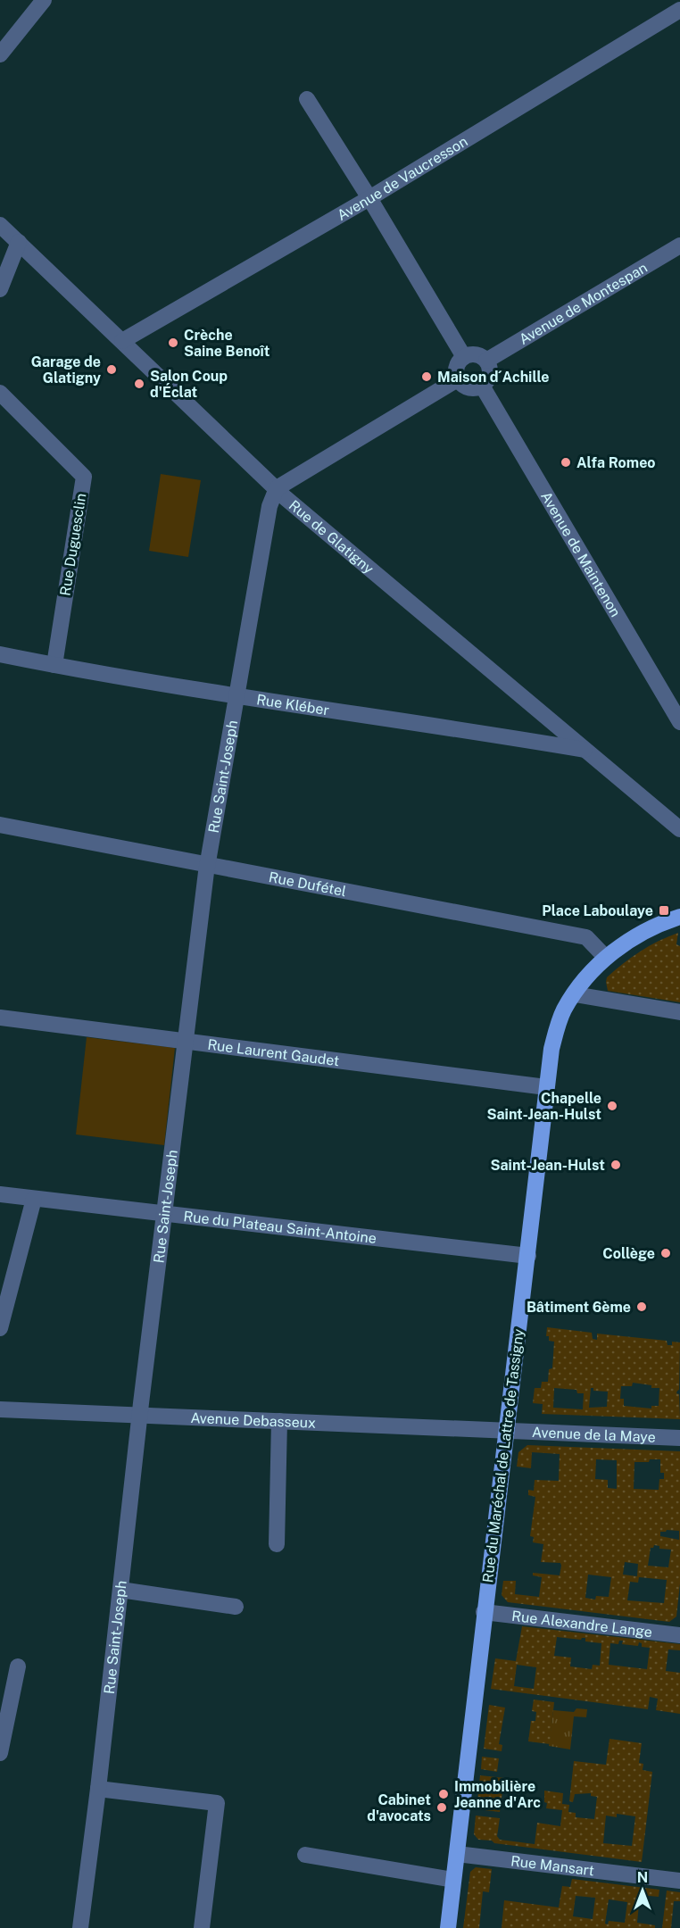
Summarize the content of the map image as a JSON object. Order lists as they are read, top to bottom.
{
  "streets": {
    "main road": ["Rue du Maréchal de Lattre de Tassigny"],
    "street": [
      "Avenue de Vaucresson",
      "Avenue de Montespan",
      "Rue de Glatigny",
      "Rue Duguesclin",
      "Avenue de Maintenon",
      "Rue Kléber",
      "Rue Saint-Joseph",
      "Rue Dufétel",
      "Rue Laurent Gaudet",
      "Rue du Plateau Saint-Antoine",
      "Avenue Debasseux",
      "Avenue de la Maye",
      "Rue Alexandre Lange",
      "Rue Mansart"
    ]
  },
  "crossings": [
    ["Avenue de Vaucresson", "Rue de Glatigny"],
    ["Avenue de Montespan", "Avenue de Maintenon"],
    ["Rue de Glatigny", "Rue Kléber"],
    ["Rue de Glatigny", "Rue Saint-Joseph"],
    ["Rue Duguesclin", "Rue Kléber"],
    ["Rue Kléber", "Rue Saint-Joseph"],
    ["Rue Saint-Joseph", "Rue Dufétel"],
    ["Rue Saint-Joseph", "Rue Laurent Gaudet"],
    ["Rue Saint-Joseph", "Rue du Plateau Saint-Antoine"],
    ["Rue Saint-Joseph", "Avenue Debasseux"],
    ["Rue Dufétel", "Rue du Maréchal de Lattre de Tassigny"],
    ["Rue Laurent Gaudet", "Rue du Maréchal de Lattre de Tassigny"],
    ["Rue du Plateau Saint-Antoine", "Rue du Maréchal de Lattre de Tassigny"],
    ["Avenue Debasseux", "Avenue de la Maye"],
    ["Avenue Debasseux", "Rue du Maréchal de Lattre de Tassigny"],
    ["Avenue de la Maye", "Rue du Maréchal de Lattre de Tassigny"],
    ["Rue du Maréchal de Lattre de Tassigny", "Rue Alexandre Lange"],
    ["Rue du Maréchal de Lattre de Tassigny", "Rue Mansart"]
  ],
  "places": {
    "other": [
      "Crèche Saine Benoît",
      "Garage de Glatigny",
      "Maison d´Achille",
      "Salon Coup d'Éclat",
      "Alfa Romeo",
      "Chapelle Saint-Jean-Hulst",
      "Saint-Jean-Hulst",
      "Collège",
      "Bâtiment 6ème",
      "Immobilière Jeanne d'Arc",
      "Cabinet d'avocats"
    ],
    "transit": ["Place Laboulaye"]
  },
  "north": "top"
}
